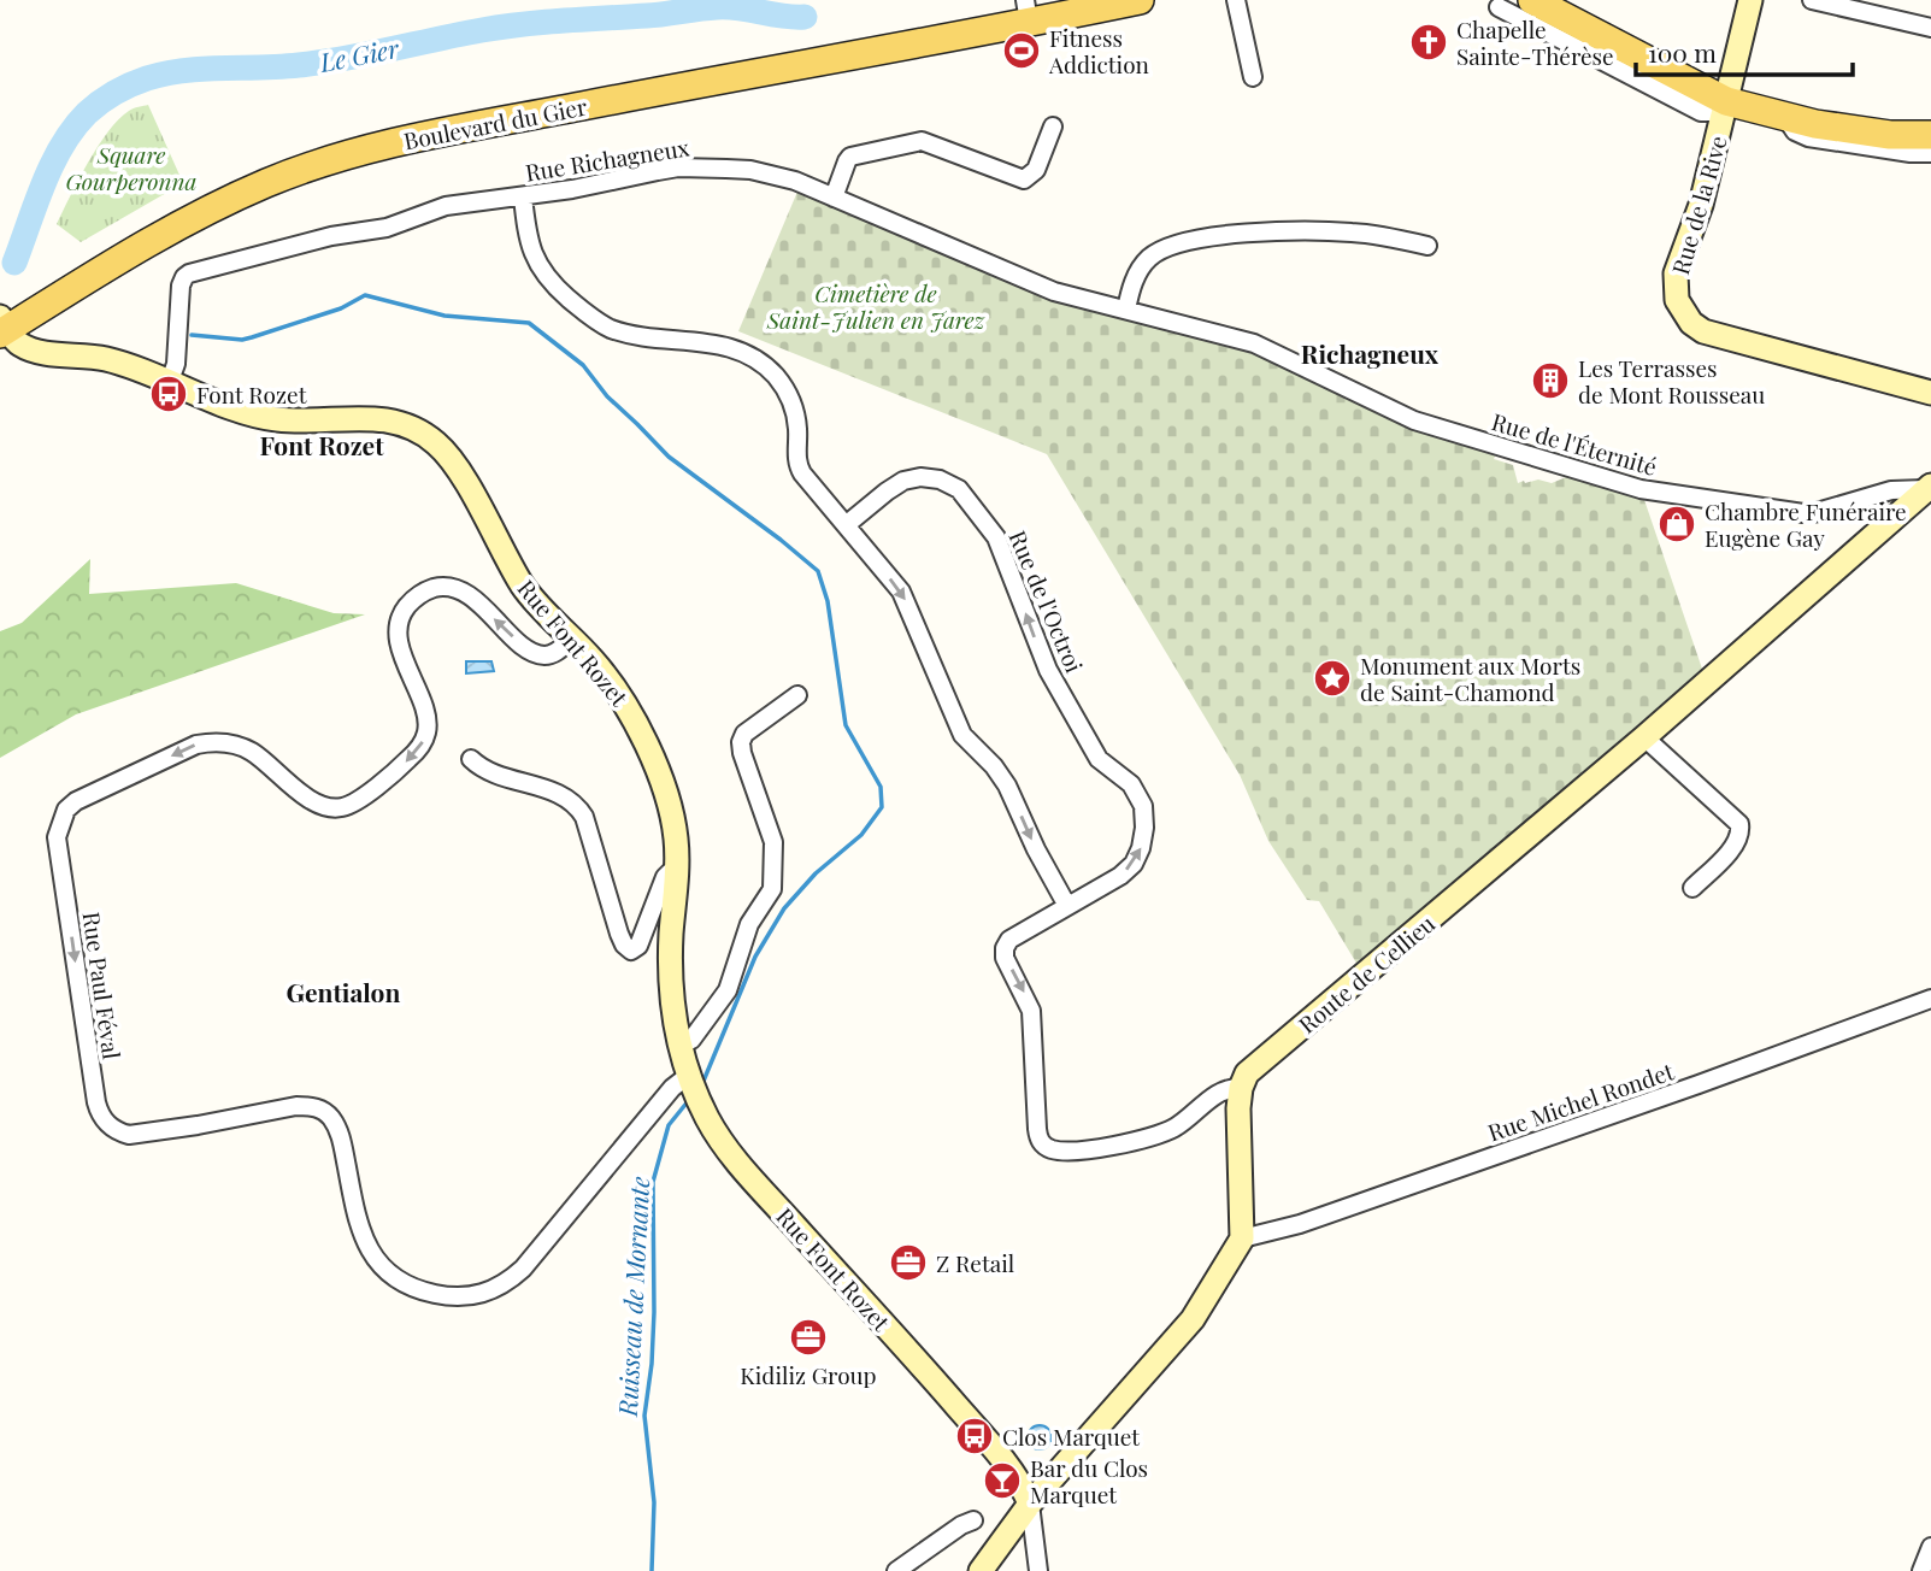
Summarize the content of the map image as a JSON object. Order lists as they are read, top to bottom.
{
  "streets": {
    "main road": [
      "Boulevard du Gier",
      "Rue de la Rive",
      "Rue Font Rozet",
      "Route de Cellieu"
    ],
    "street": [
      "Rue Richagneux",
      "Rue de l'Éternité",
      "Rue de l'Octroi",
      "Rue Paul Féval",
      "Rue Michel Rondet"
    ]
  },
  "crossings": [
    ["Boulevard du Gier", "Rue Font Rozet"],
    ["Rue Richagneux", "Rue de l'Éternité"],
    ["Rue Richagneux", "Rue Font Rozet"],
    ["Rue de l'Éternité", "Route de Cellieu"],
    ["Rue Font Rozet", "Rue Paul Féval"]
  ],
  "districts": ["Richagneux", "Font Rozet", "Gentialon"],
  "water": ["Le Gier", "Ruisseau de Mornante"],
  "parks": ["Square Gourperonna", "Cimetière de Saint-Julien en Jarez"],
  "places": {
    "church": ["Chapelle Sainte-Thérèse"],
    "sports": ["Fitness Addiction"],
    "building": ["Les Terrasses de Mont Rousseau"],
    "bus stop": ["Font Rozet", "Clos Marquet"],
    "shop": ["Chambre Funéraire Eugène Gay"],
    "place": ["Monument aux Morts de Saint-Chamond"],
    "office": ["Z Retail", "Kidiliz Group"],
    "bar": ["Bar du Clos Marquet"]
  },
  "scale_bar": "100 m"
}
